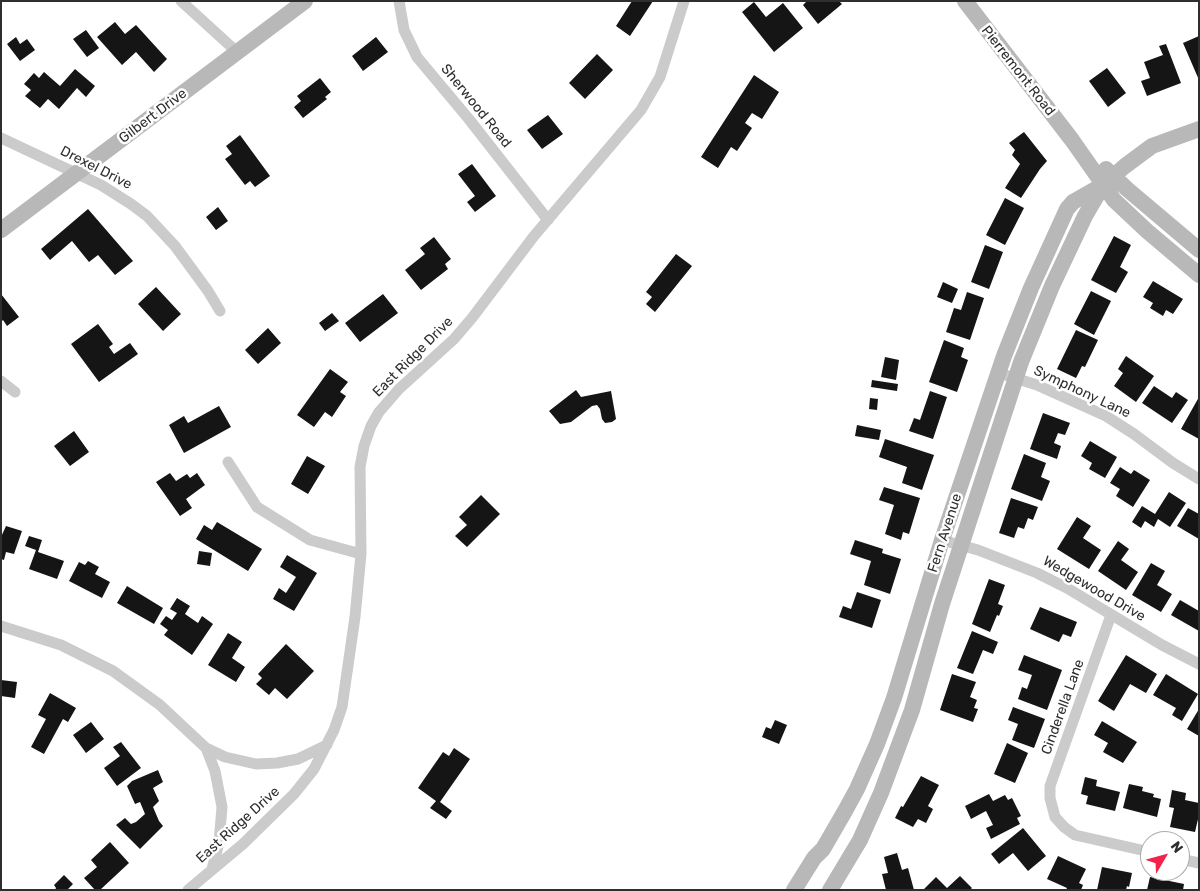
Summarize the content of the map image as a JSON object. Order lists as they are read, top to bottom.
{
  "streets": {
    "street": [
      "Pierremont Road",
      "Sherwood Road",
      "Gilbert Drive",
      "Drexel Drive",
      "East Ridge Drive",
      "Symphony Lane",
      "Fern Avenue",
      "Wedgewood Drive",
      "Cinderella Lane"
    ]
  },
  "crossings": [
    ["Pierremont Road", "Fern Avenue"],
    ["Sherwood Road", "East Ridge Drive"],
    ["Gilbert Drive", "Drexel Drive"],
    ["Symphony Lane", "Fern Avenue"],
    ["Fern Avenue", "Wedgewood Drive"],
    ["Wedgewood Drive", "Cinderella Lane"]
  ],
  "north": "top right"
}
